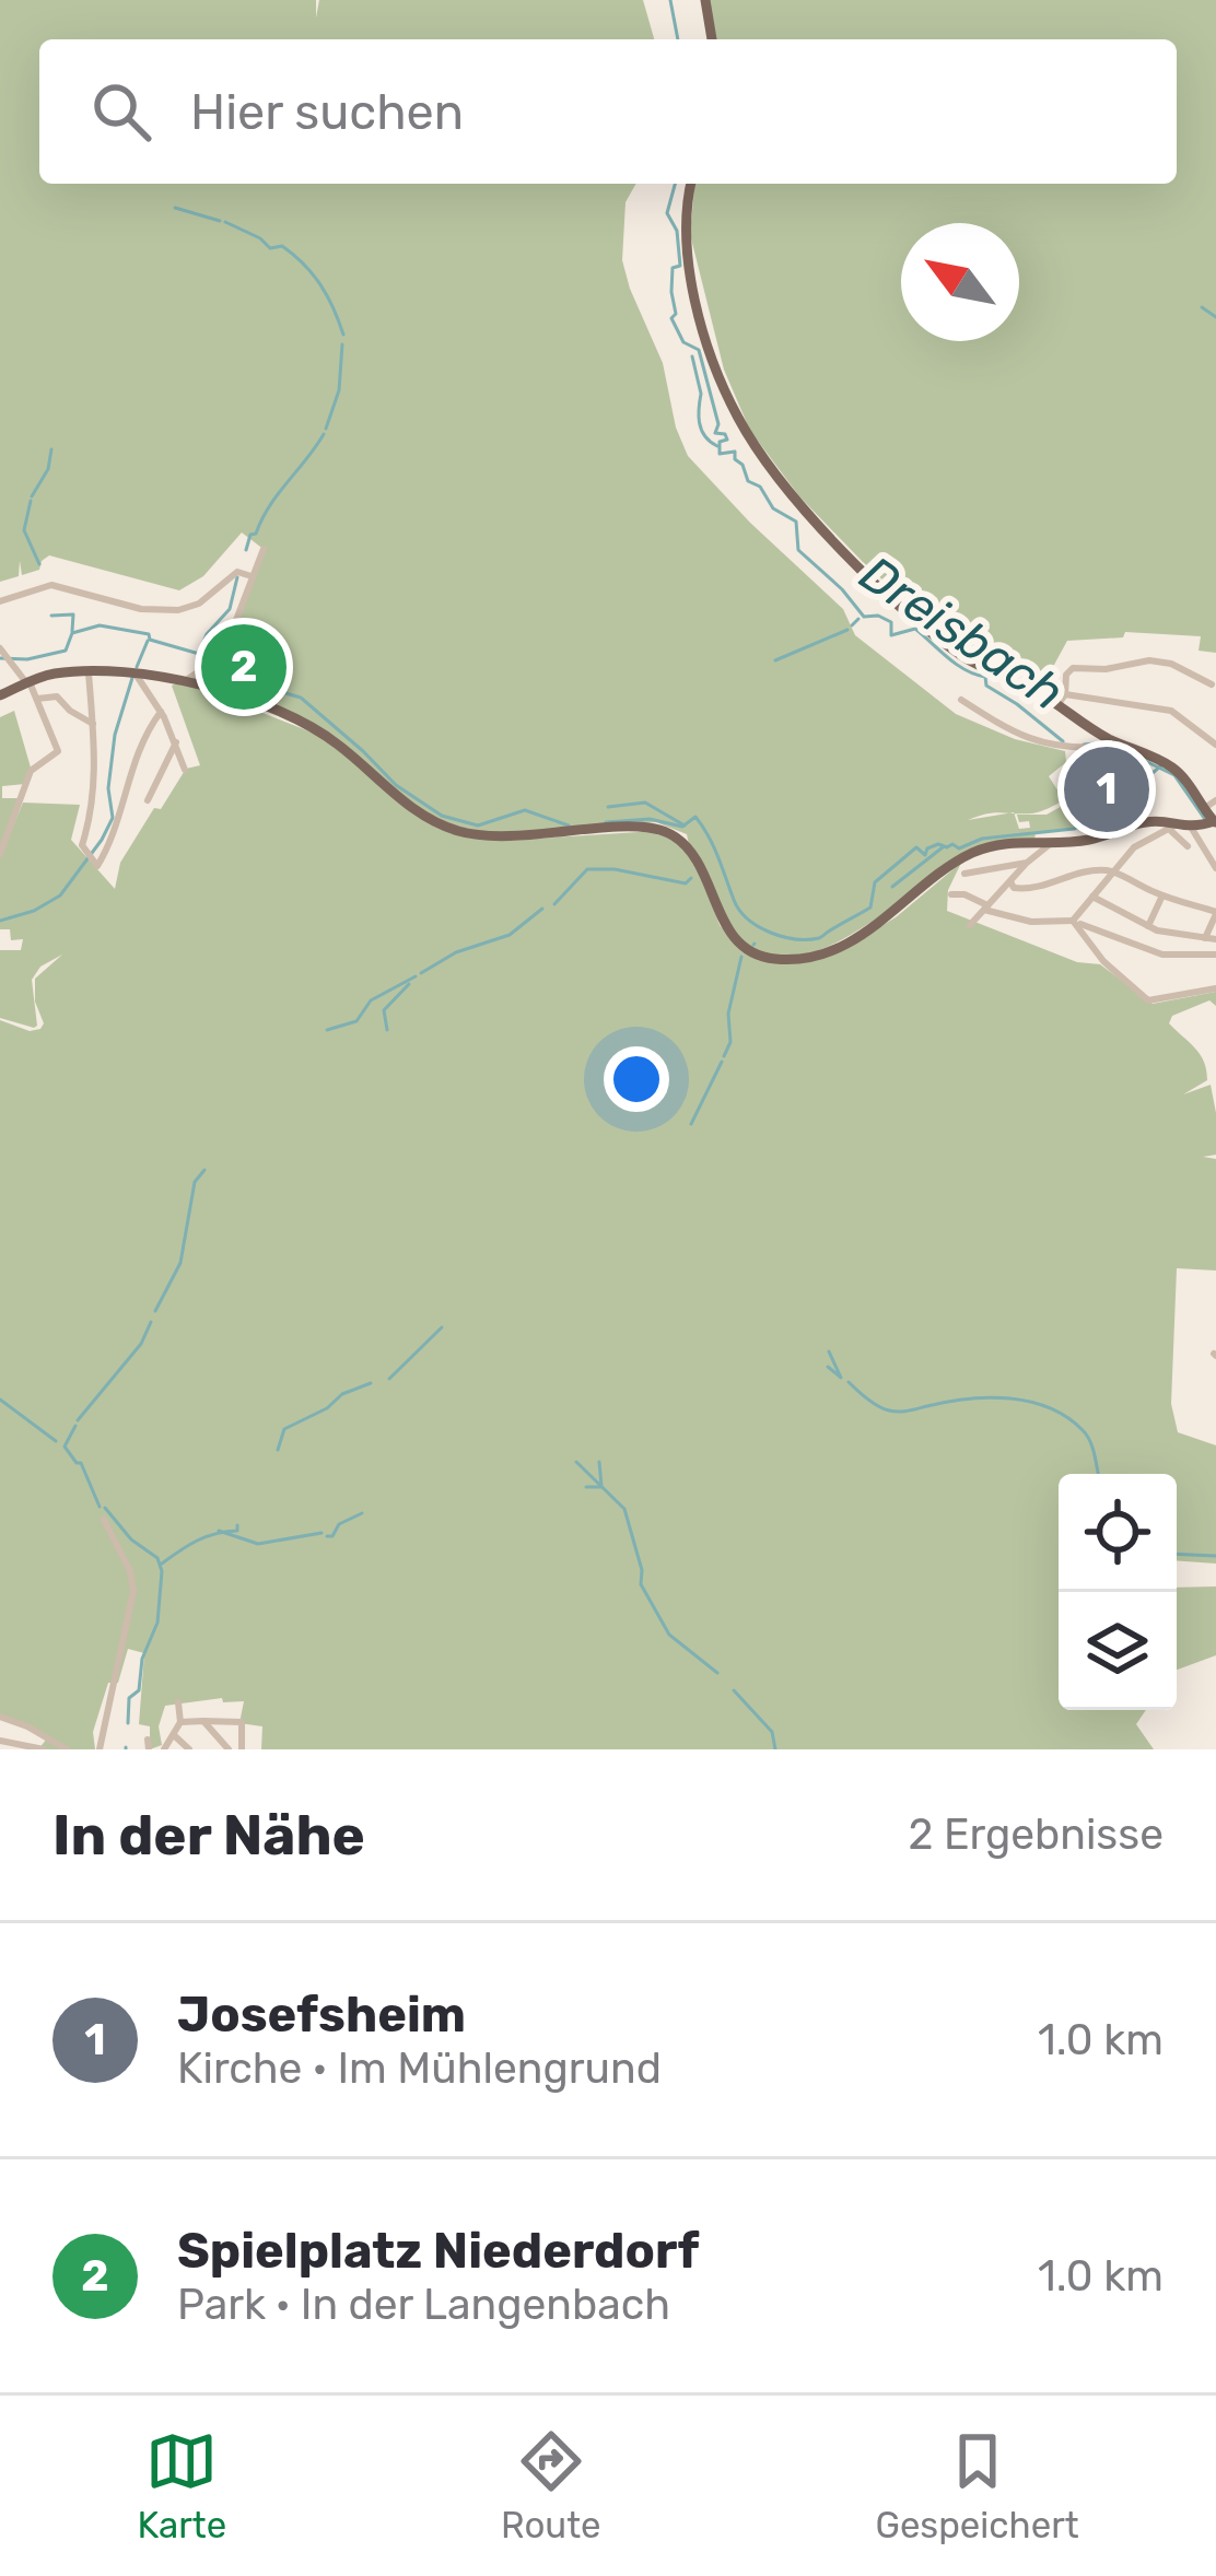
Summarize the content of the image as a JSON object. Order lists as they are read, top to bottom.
{
  "water": ["Dreisbach"],
  "north": "top left",
  "page": {
    "search": "Hier suchen",
    "pins": ["2", "1"],
    "heading": ["In der Nähe", "2 Ergebnisse"],
    "list": [
      {
        "mark": "1",
        "name": "Josefsheim",
        "note": "Kirche · Im Mühlengrund",
        "value": "1.0 km"
      },
      {
        "mark": "2",
        "name": "Spielplatz Niederdorf",
        "note": "Park · In der Langenbach",
        "value": "1.0 km"
      }
    ],
    "nav": ["Karte", "Route", "Gespeichert"]
  }
}
